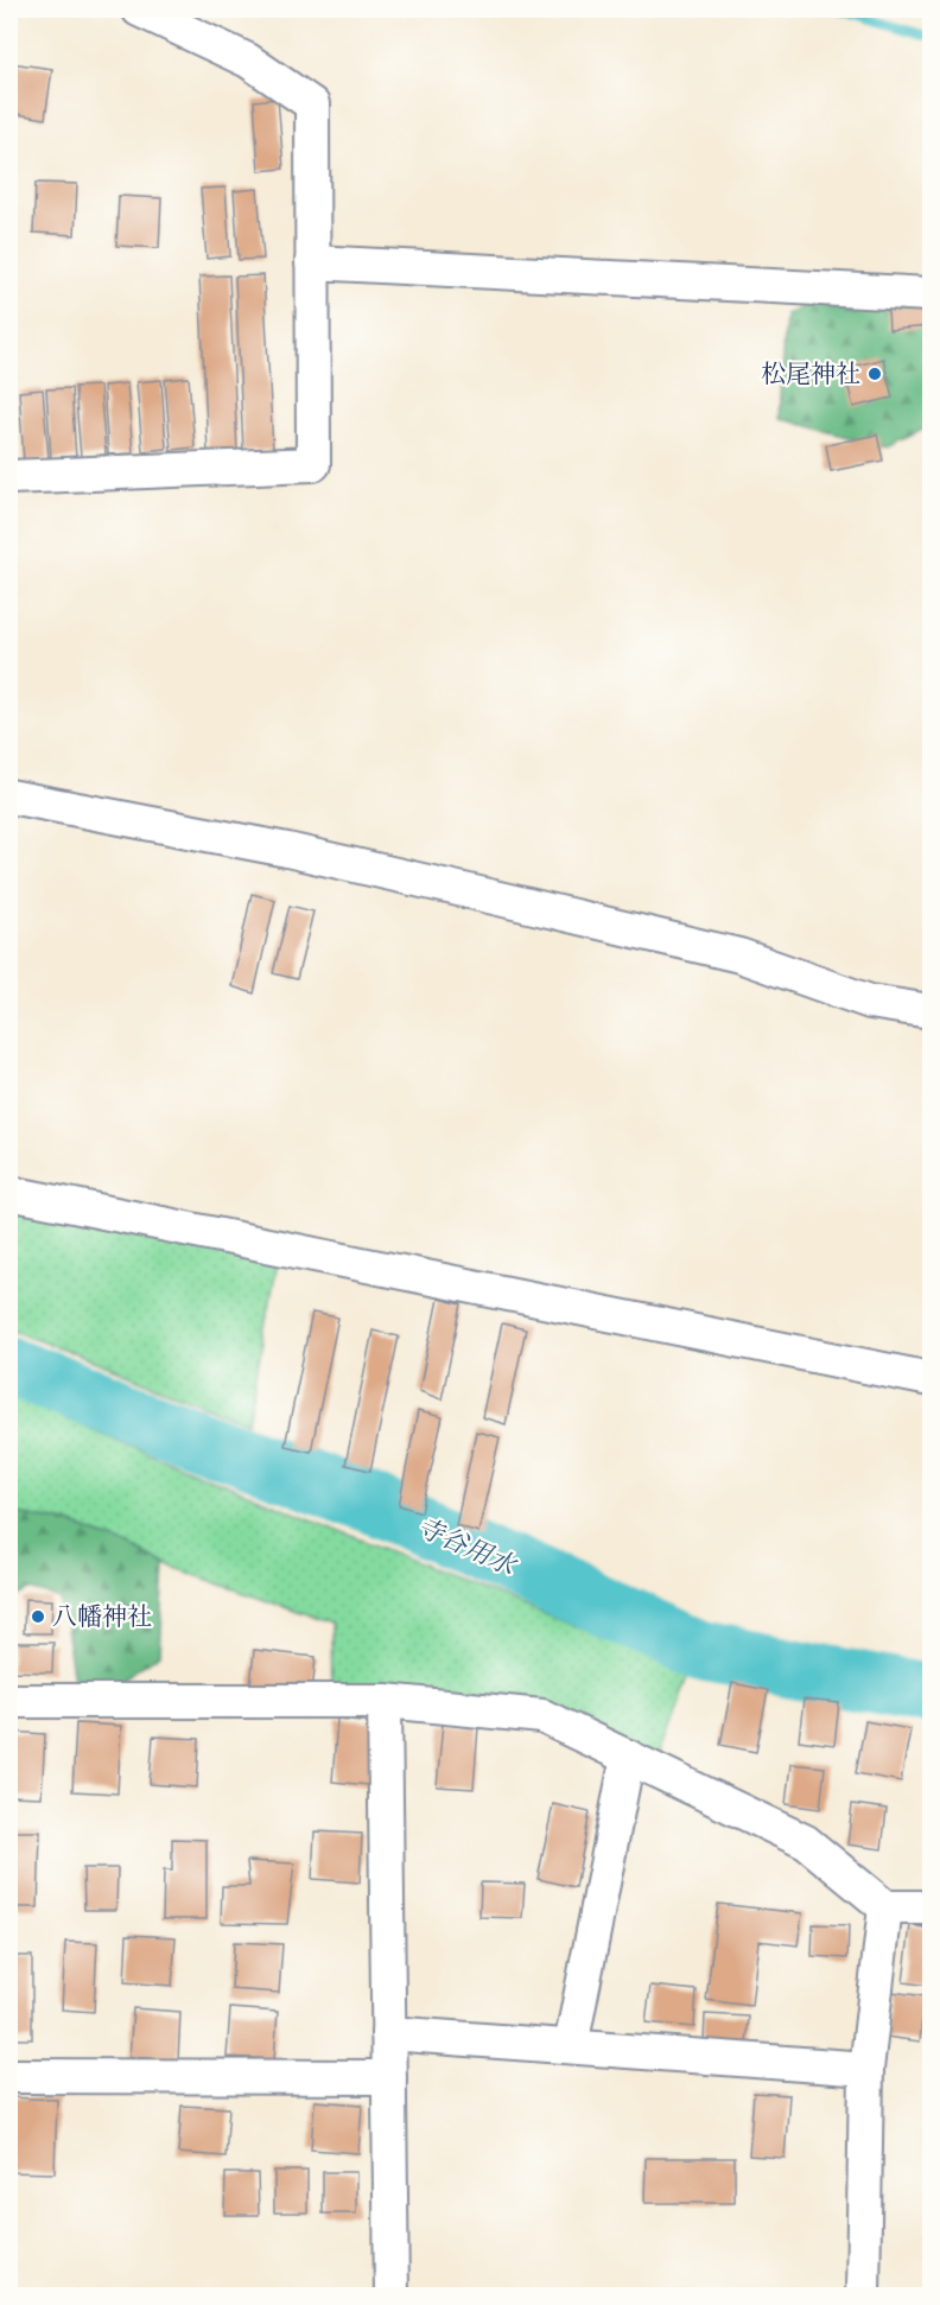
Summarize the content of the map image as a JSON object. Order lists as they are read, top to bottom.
{
  "water": ["寺谷用水"],
  "places": ["松尾神社", "八幡神社"]
}
